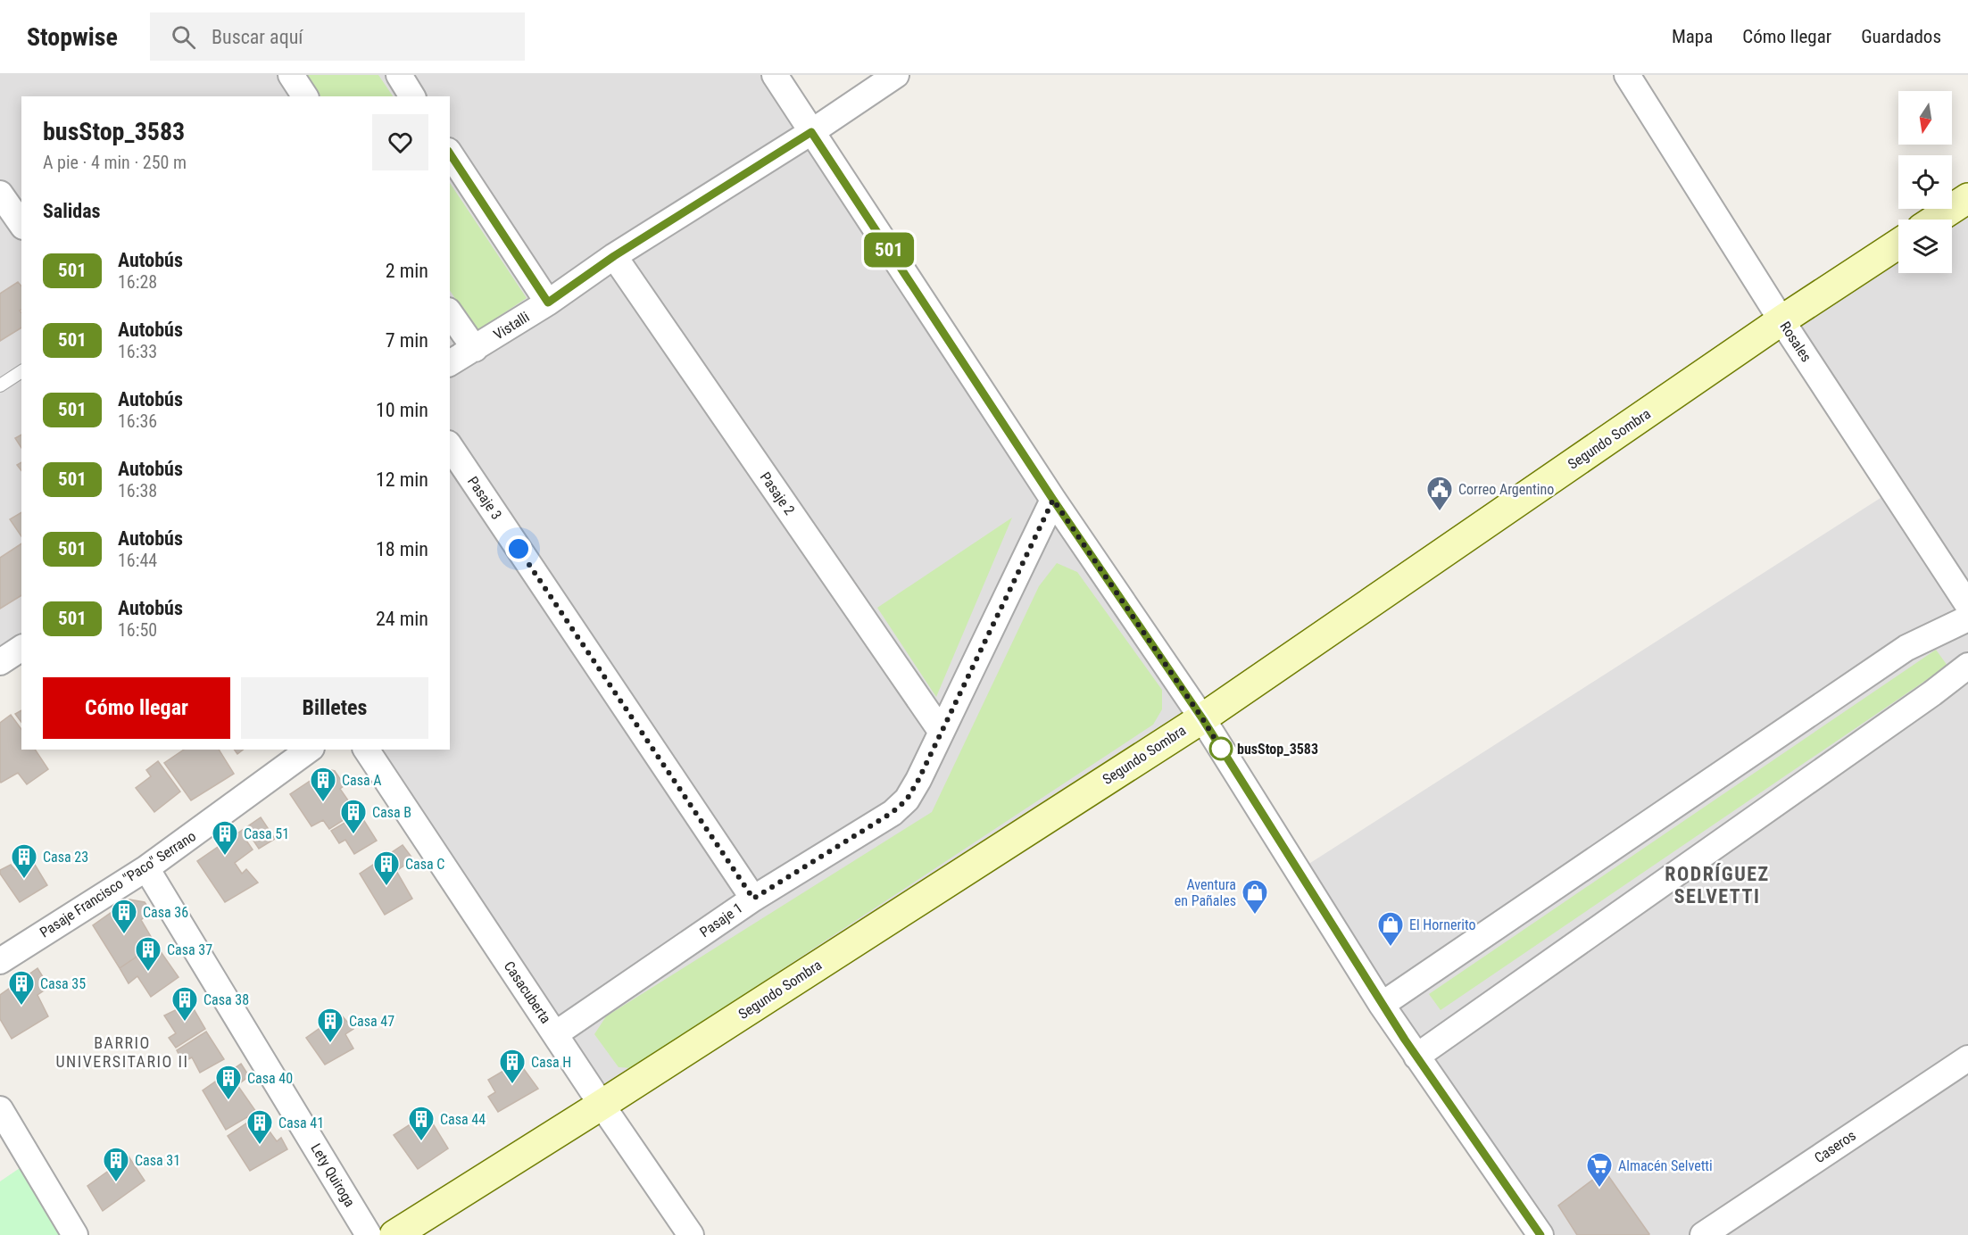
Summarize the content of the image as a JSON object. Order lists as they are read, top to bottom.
{
  "streets": {
    "street": [
      "Vistalli",
      "Rosales",
      "Segundo Sombra",
      "Pasaje 2",
      "Pasaje 3",
      "Pasaje Francisco \"Paco\" Serrano",
      "Pasaje 1",
      "Casacuberta",
      "Caseros",
      "Lety Quiroga"
    ]
  },
  "crossings": [
    ["Vistalli", "Pasaje 2"],
    ["Rosales", "Segundo Sombra"],
    ["Segundo Sombra", "Casacuberta"],
    ["Pasaje 2", "Pasaje 1"],
    ["Pasaje 3", "Pasaje 1"],
    ["Pasaje Francisco \"Paco\" Serrano", "Lety Quiroga"],
    ["Pasaje 1", "Casacuberta"]
  ],
  "districts": ["RODRÍGUEZ SELVETTI", "BARRIO UNIVERSITARIO II"],
  "places": {
    "public building": ["Correo Argentino"],
    "other": ["busStop_3583"],
    "building": [
      "Casa A",
      "Casa B",
      "Casa 51",
      "Casa 23",
      "Casa C",
      "Casa 36",
      "Casa 37",
      "Casa 35",
      "Casa 38",
      "Casa 47",
      "Casa H",
      "Casa 40",
      "Casa 44",
      "Casa 41",
      "Casa 31"
    ],
    "shop": ["Aventura en Pañales", "El Hornerito"],
    "supermarket": ["Almacén Selvetti"]
  },
  "lines": ["bus line 501"],
  "north": "bottom",
  "page": {
    "header": "Stopwise",
    "search": "Buscar aquí",
    "nav": ["Mapa", "Cómo llegar", "Guardados"],
    "on_map": "501",
    "heading": [
      ["busStop_3583", "A pie · 4 min · 250 m"],
      "Salidas"
    ],
    "list": [
      {
        "mark": "501",
        "name": "Autobús",
        "note": "16:28",
        "value": "2 min"
      },
      {
        "mark": "501",
        "name": "Autobús",
        "note": "16:33",
        "value": "7 min"
      },
      {
        "mark": "501",
        "name": "Autobús",
        "note": "16:36",
        "value": "10 min"
      },
      {
        "mark": "501",
        "name": "Autobús",
        "note": "16:38",
        "value": "12 min"
      },
      {
        "mark": "501",
        "name": "Autobús",
        "note": "16:44",
        "value": "18 min"
      },
      {
        "mark": "501",
        "name": "Autobús",
        "note": "16:50",
        "value": "24 min"
      }
    ],
    "buttons": ["Cómo llegar", "Billetes"]
  }
}
